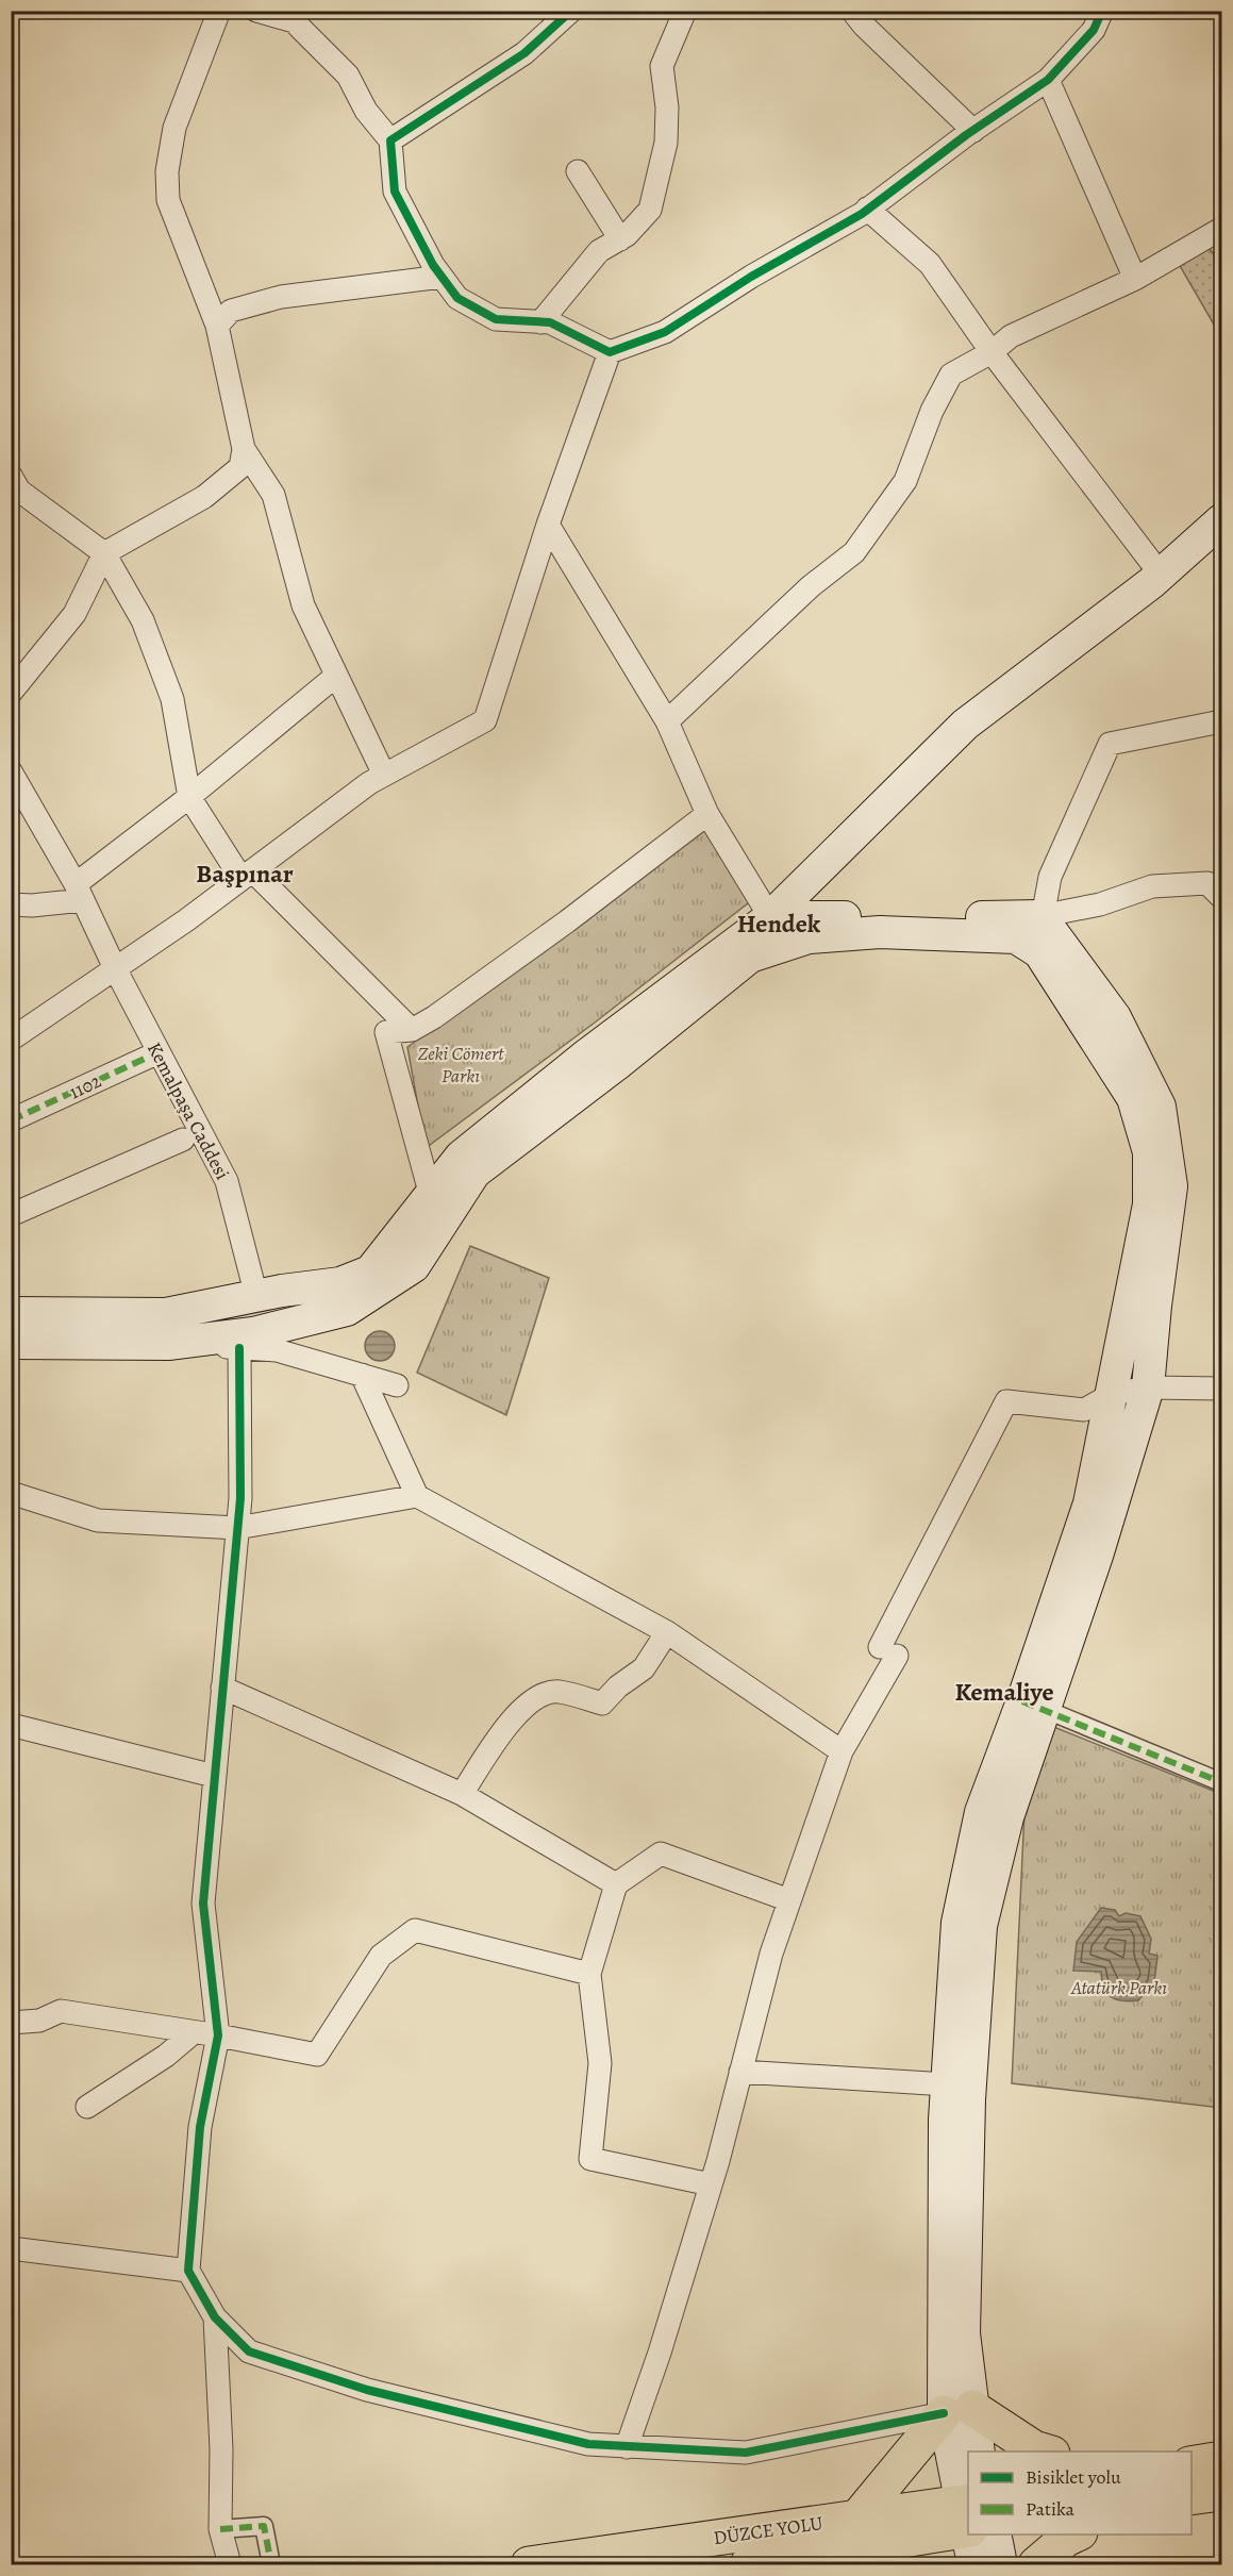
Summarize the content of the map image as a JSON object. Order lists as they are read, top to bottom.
{
  "streets": {
    "highway": ["DÜZCE YOLU"],
    "street": ["1102", "Kemalpaşa Caddesi"]
  },
  "crossings": [
    ["1102", "Kemalpaşa Caddesi"]
  ],
  "districts": ["Başpınar", "Hendek", "Kemaliye"],
  "parks": ["Zeki Cömert Parkı", "Atatürk Parkı"],
  "legend": ["Bisiklet yolu", "Patika"]
}
